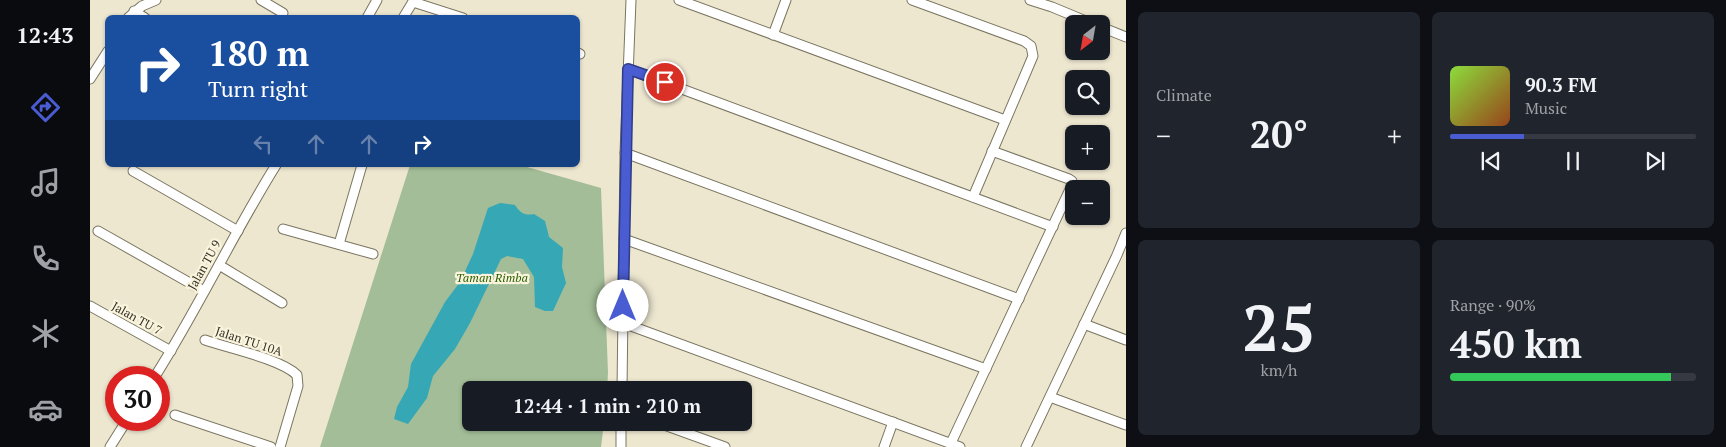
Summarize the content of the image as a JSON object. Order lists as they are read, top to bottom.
{
  "streets": {
    "street": ["Jalan TU 9", "Jalan TU 7", "Jalan TU 10A"]
  },
  "crossings": [
    ["Jalan TU 9", "Jalan TU 7"]
  ],
  "parks": ["Taman Rimba"],
  "north": "bottom left",
  "page": {
    "tabs": "12:43",
    "tile": [
      "Climate",
      ["25", "km/h"],
      ["Range · 90%", "450 km"]
    ],
    "map_buttons": ["+", "−"],
    "turn": ["180 m", "Turn right"],
    "song": ["90.3 FM", "Music"],
    "heat": ["−", "20°", "+"],
    "limit": "30",
    "trip": "12:44 · 1 min · 210 m"
  }
}
